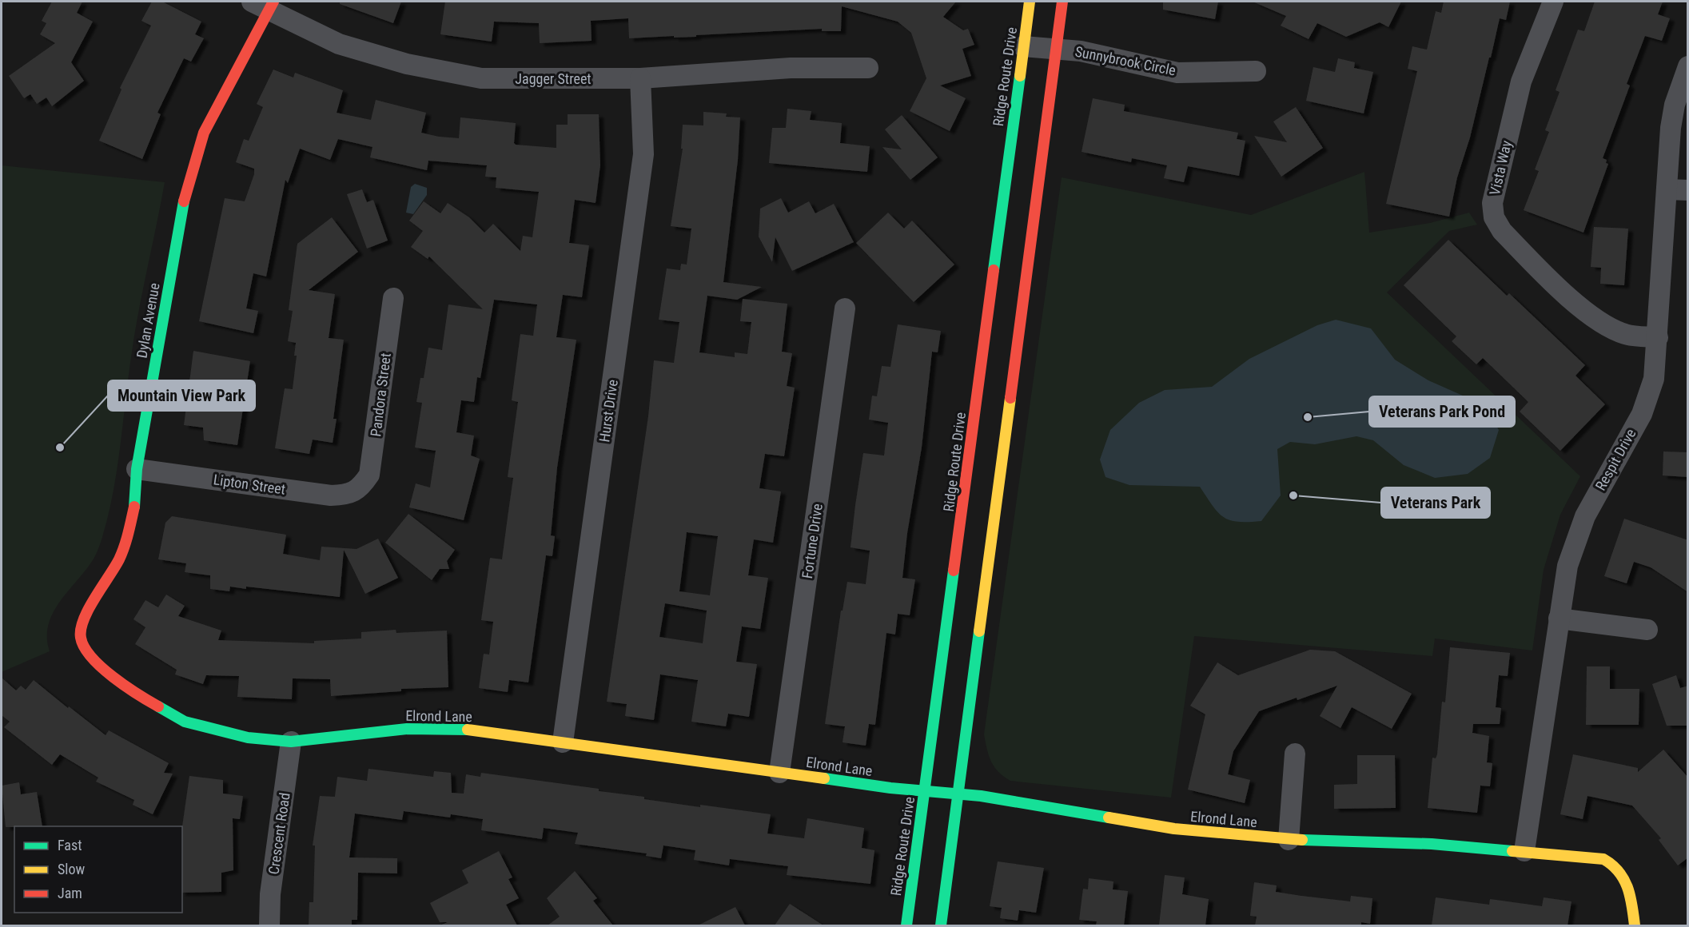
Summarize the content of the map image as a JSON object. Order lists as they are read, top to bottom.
{
  "streets": {
    "street": [
      "Sunnybrook Circle",
      "Ridge Route Drive",
      "Jagger Street",
      "Vista Way",
      "Dylan Avenue",
      "Pandora Street",
      "Hurst Drive",
      "Respit Drive",
      "Lipton Street",
      "Fortune Drive",
      "Elrond Lane",
      "Crescent Road"
    ]
  },
  "crossings": [
    ["Sunnybrook Circle", "Ridge Route Drive"],
    ["Ridge Route Drive", "Elrond Lane"],
    ["Jagger Street", "Dylan Avenue"],
    ["Jagger Street", "Hurst Drive"],
    ["Vista Way", "Respit Drive"],
    ["Dylan Avenue", "Lipton Street"],
    ["Dylan Avenue", "Elrond Lane"],
    ["Pandora Street", "Lipton Street"],
    ["Hurst Drive", "Elrond Lane"],
    ["Respit Drive", "Elrond Lane"],
    ["Fortune Drive", "Elrond Lane"],
    ["Elrond Lane", "Crescent Road"]
  ],
  "places": ["Veterans Park Pond", "Mountain View Park", "Veterans Park"],
  "legend": ["Fast", "Slow", "Jam"]
}
